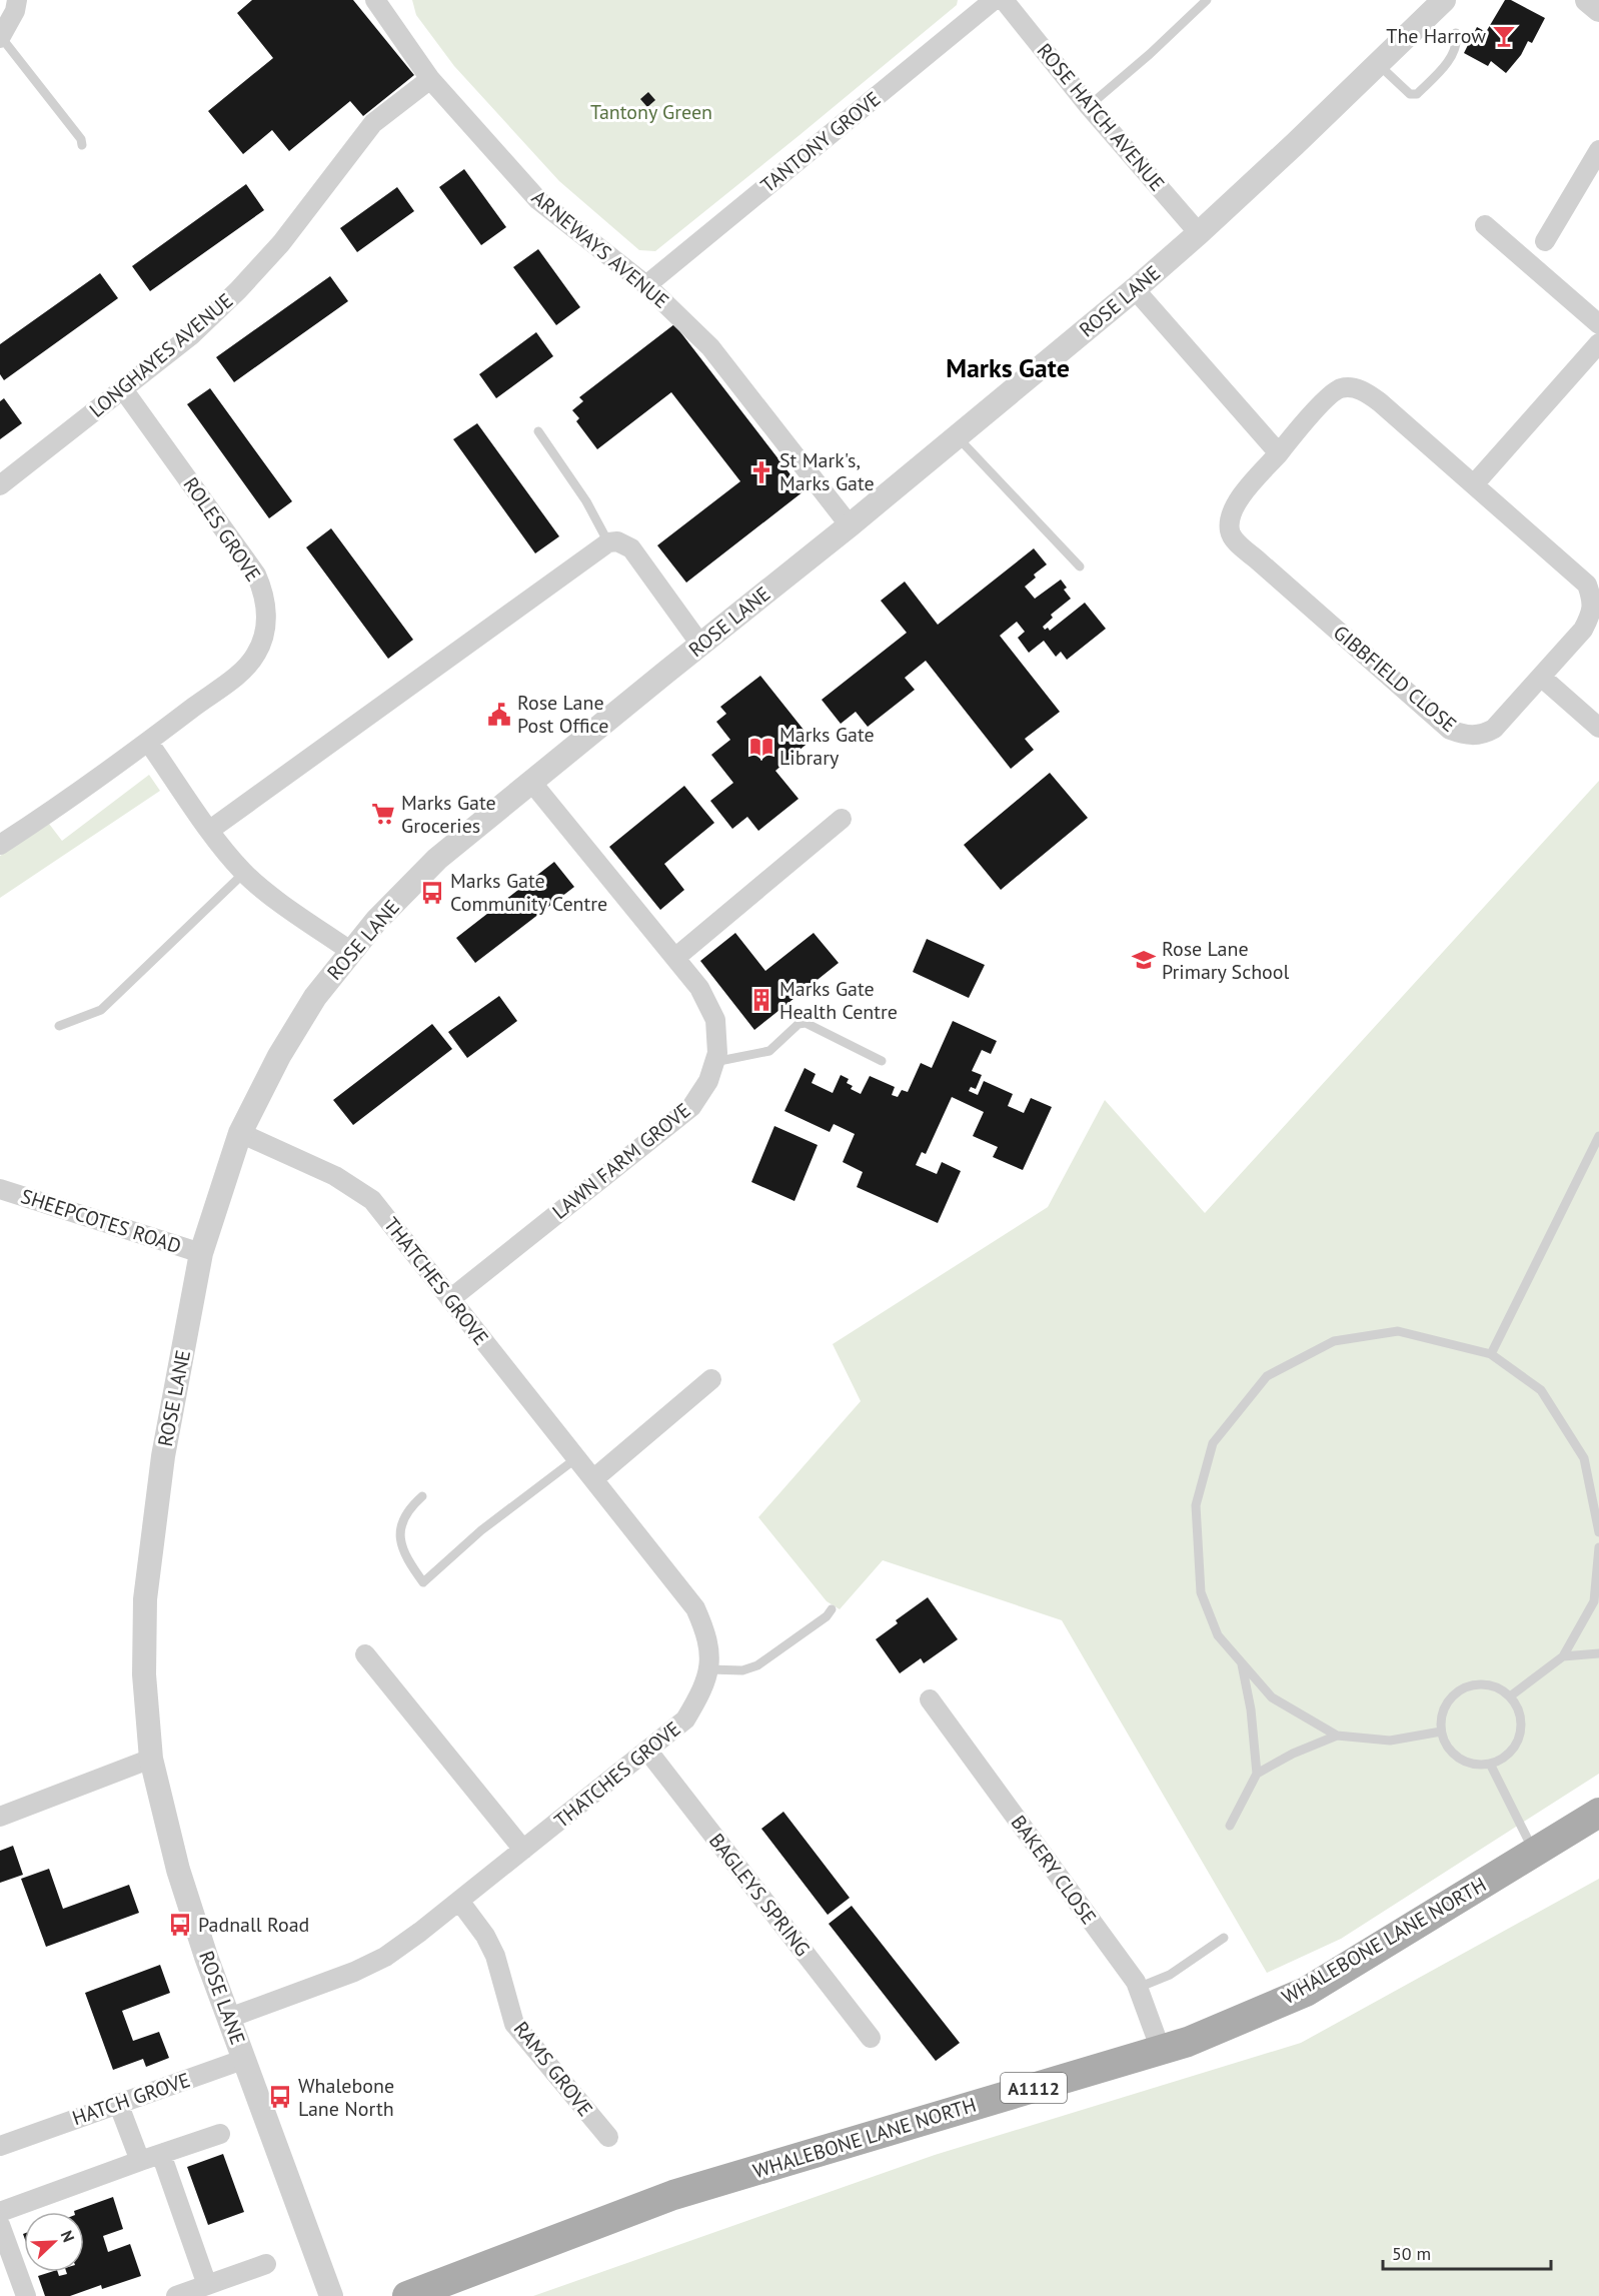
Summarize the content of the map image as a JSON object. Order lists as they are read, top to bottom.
{
  "streets": {
    "main road": ["WHALEBONE LANE NORTH", "A1112"],
    "street": [
      "ROSE HATCH AVENUE",
      "TANTONY GROVE",
      "ARNEWAYS AVENUE",
      "ROSE LANE",
      "LONGHAYES AVENUE",
      "ROLES GROVE",
      "GIBBFIELD CLOSE",
      "LAWN FARM GROVE",
      "SHEEPCOTES ROAD",
      "THATCHES GROVE",
      "BAKERY CLOSE",
      "BAGLEYS SPRING",
      "RAMS GROVE",
      "HATCH GROVE"
    ]
  },
  "crossings": [
    ["ROSE HATCH AVENUE", "ROSE LANE"],
    ["TANTONY GROVE", "ARNEWAYS AVENUE"],
    ["ARNEWAYS AVENUE", "ROSE LANE"],
    ["ARNEWAYS AVENUE", "LONGHAYES AVENUE"],
    ["ROSE LANE", "LAWN FARM GROVE"],
    ["ROSE LANE", "SHEEPCOTES ROAD"],
    ["ROSE LANE", "THATCHES GROVE"],
    ["ROSE LANE", "HATCH GROVE"],
    ["LONGHAYES AVENUE", "ROLES GROVE"],
    ["LAWN FARM GROVE", "THATCHES GROVE"],
    ["THATCHES GROVE", "BAGLEYS SPRING"],
    ["THATCHES GROVE", "RAMS GROVE"],
    ["BAKERY CLOSE", "WHALEBONE LANE NORTH"]
  ],
  "districts": ["Marks Gate"],
  "parks": ["Tantony Green"],
  "places": {
    "bar": ["The Harrow"],
    "church": ["St Mark's, Marks Gate"],
    "public building": ["Rose Lane Post Office"],
    "library": ["Marks Gate Library"],
    "supermarket": ["Marks Gate Groceries"],
    "bus stop": ["Marks Gate Community Centre", "Padnall Road", "Whalebone Lane North"],
    "school or university": ["Rose Lane Primary School"],
    "building": ["Marks Gate Health Centre"]
  },
  "scale_bar": "50 m",
  "north": "top right"
}
